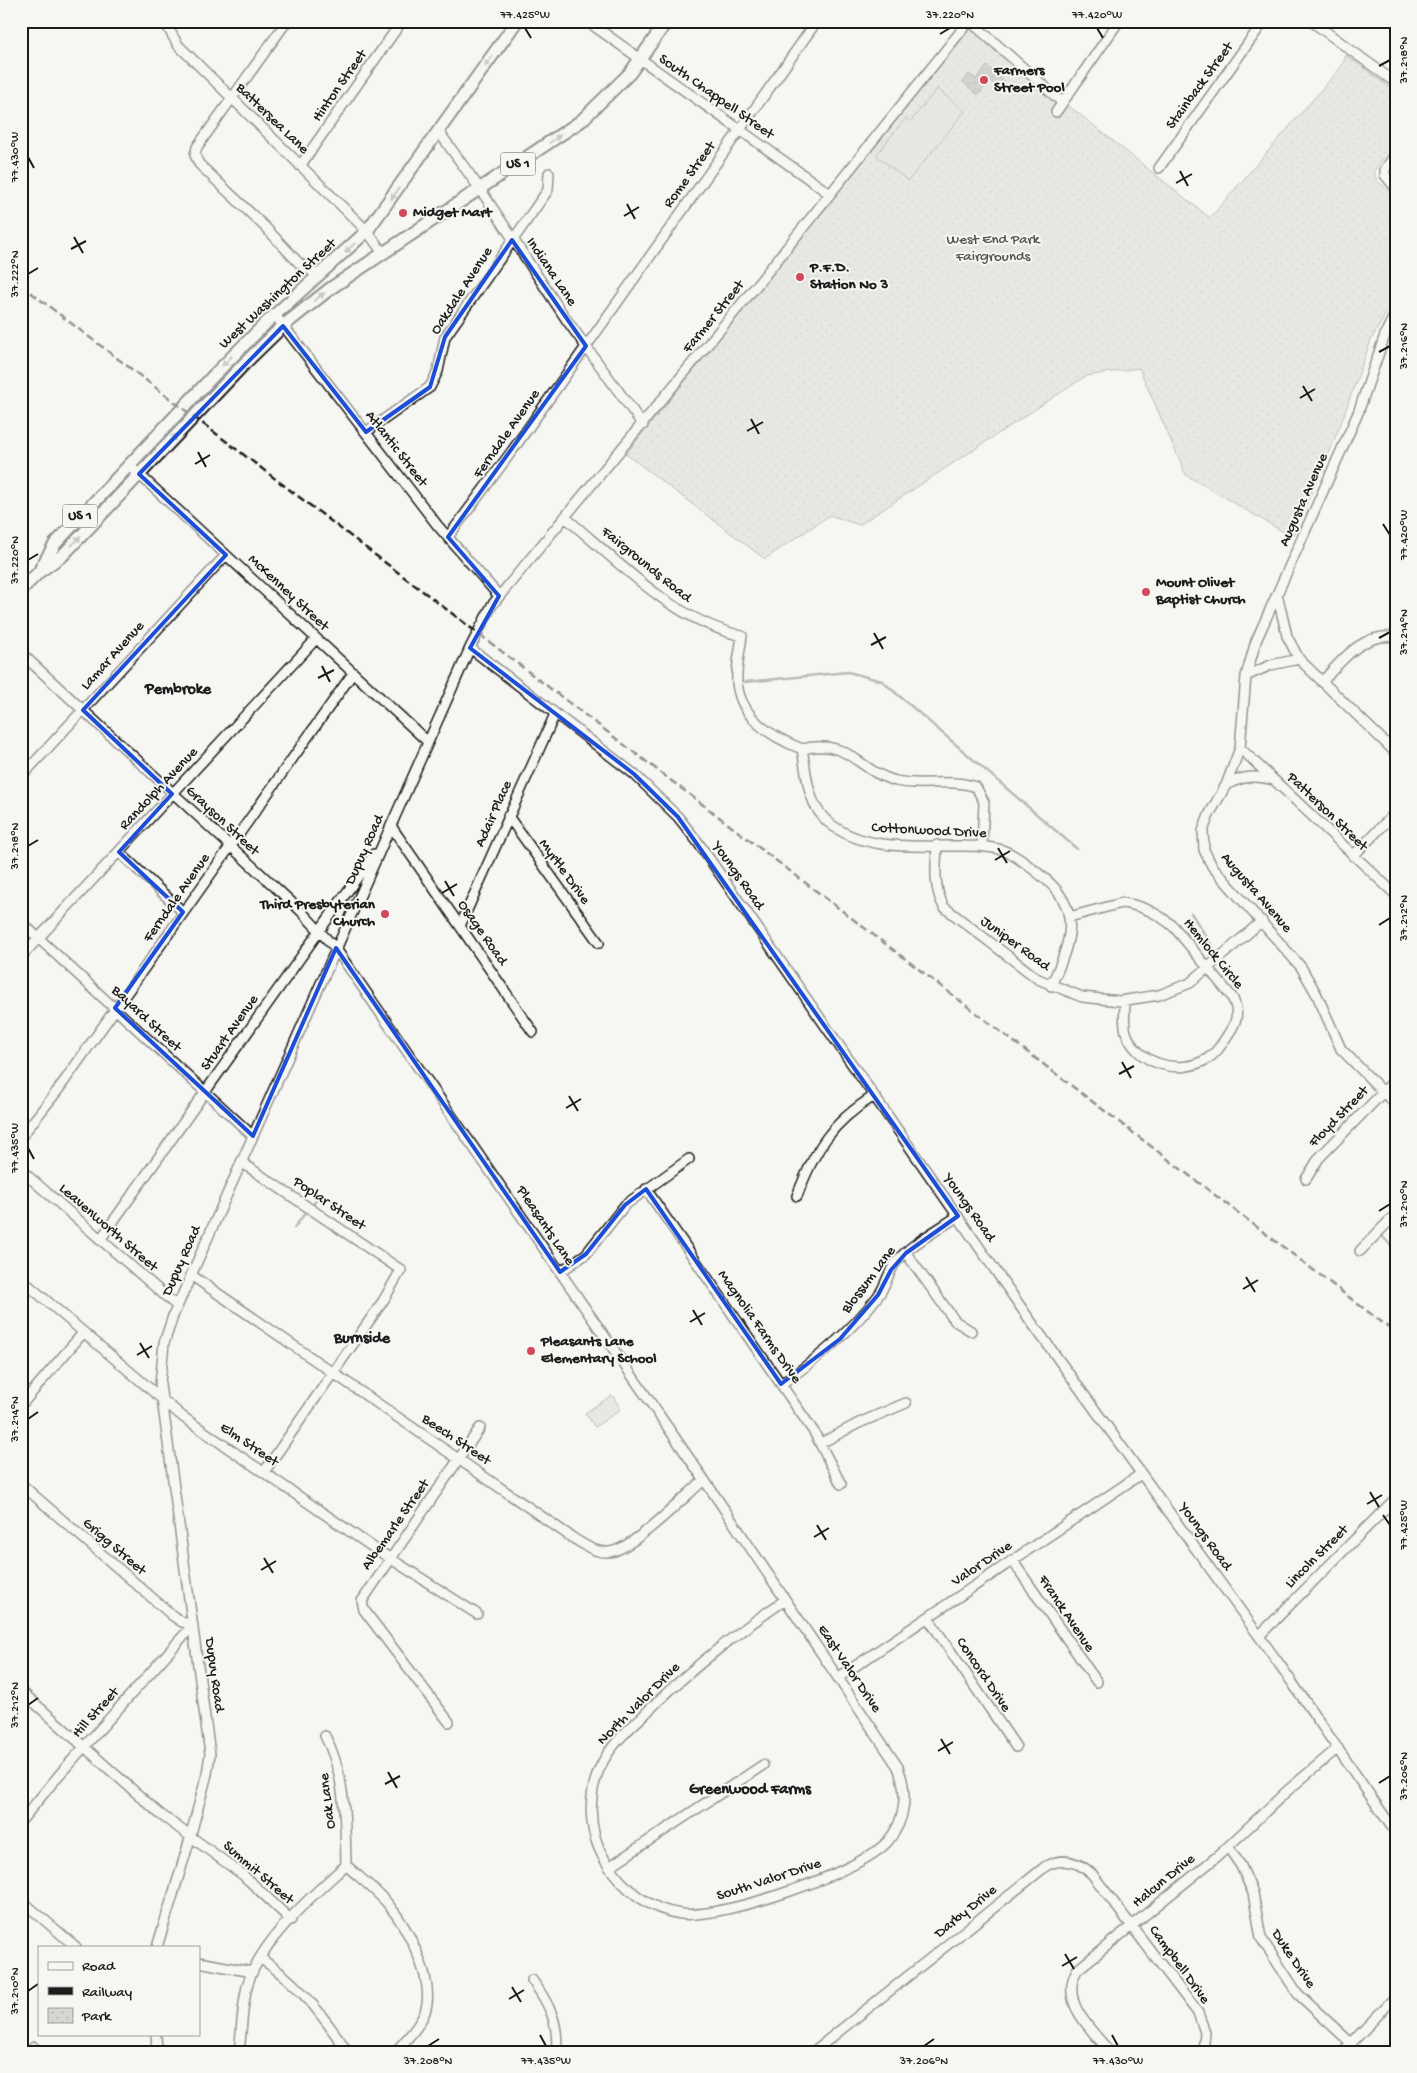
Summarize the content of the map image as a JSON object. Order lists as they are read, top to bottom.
{
  "streets": {
    "main road": ["US 1", "West Washington Street"],
    "street": [
      "Hinton Street",
      "Stainback Street",
      "South Chappell Street",
      "Battersea Lane",
      "Rome Street",
      "Indiana Lane",
      "Oakdale Avenue",
      "Farmer Street",
      "Ferndale Avenue",
      "Atlantic Street",
      "Augusta Avenue",
      "Fairgrounds Road",
      "McKenney Street",
      "Lamar Avenue",
      "Randolph Avenue",
      "Patterson Street",
      "Adair Place",
      "Grayson Street",
      "Cottonwood Drive",
      "Dupuy Road",
      "Myrtle Drive",
      "Youngs Road",
      "Osage Road",
      "Juniper Road",
      "Hemlock Circle",
      "Bayard Street",
      "Stuart Avenue",
      "Floyd Street",
      "Poplar Street",
      "Pleasants Lane",
      "Leavenworth Street",
      "Blossum Lane",
      "Magnolia Farms Drive",
      "Beech Street",
      "Elm Street",
      "Albemarle Street",
      "Grigg Street",
      "Lincoln Street",
      "Valor Drive",
      "Franck Avenue",
      "East Valor Drive",
      "Concord Drive",
      "North Valor Drive",
      "Hill Street",
      "Oak Lane",
      "Summit Street",
      "South Valor Drive",
      "Halcun Drive",
      "Darby Drive",
      "Duke Drive",
      "Campbell Drive"
    ]
  },
  "crossings": [
    ["Hinton Street", "Battersea Lane"],
    ["South Chappell Street", "US 1"],
    ["South Chappell Street", "Rome Street"],
    ["South Chappell Street", "Farmer Street"],
    ["Battersea Lane", "US 1"],
    ["Battersea Lane", "West Washington Street"],
    ["US 1", "Indiana Lane"],
    ["US 1", "West Washington Street"],
    ["US 1", "Atlantic Street"],
    ["Rome Street", "Indiana Lane"],
    ["Rome Street", "Ferndale Avenue"],
    ["Indiana Lane", "Oakdale Avenue"],
    ["Indiana Lane", "West Washington Street"],
    ["Indiana Lane", "Farmer Street"],
    ["Indiana Lane", "Ferndale Avenue"],
    ["Oakdale Avenue", "Atlantic Street"],
    ["West Washington Street", "Atlantic Street"],
    ["West Washington Street", "McKenney Street"],
    ["Farmer Street", "Atlantic Street"],
    ["Farmer Street", "Fairgrounds Road"],
    ["Farmer Street", "Dupuy Road"],
    ["Ferndale Avenue", "Atlantic Street"],
    ["Ferndale Avenue", "McKenney Street"],
    ["Ferndale Avenue", "Grayson Street"],
    ["Ferndale Avenue", "Bayard Street"],
    ["Augusta Avenue", "Patterson Street"],
    ["Augusta Avenue", "Juniper Road"],
    ["Augusta Avenue", "Floyd Street"],
    ["Fairgrounds Road", "Cottonwood Drive"],
    ["McKenney Street", "Lamar Avenue"],
    ["McKenney Street", "Randolph Avenue"],
    ["McKenney Street", "Dupuy Road"],
    ["Lamar Avenue", "Grayson Street"],
    ["Randolph Avenue", "Grayson Street"],
    ["Randolph Avenue", "Bayard Street"],
    ["Adair Place", "Myrtle Drive"],
    ["Adair Place", "Youngs Road"],
    ["Adair Place", "Osage Road"],
    ["Grayson Street", "Dupuy Road"],
    ["Grayson Street", "Stuart Avenue"],
    ["Grayson Street", "Pleasants Lane"],
    ["Cottonwood Drive", "Juniper Road"],
    ["Cottonwood Drive", "Hemlock Circle"],
    ["Dupuy Road", "Youngs Road"],
    ["Dupuy Road", "Osage Road"],
    ["Dupuy Road", "Bayard Street"],
    ["Dupuy Road", "Stuart Avenue"],
    ["Dupuy Road", "Poplar Street"],
    ["Dupuy Road", "Pleasants Lane"],
    ["Dupuy Road", "Leavenworth Street"],
    ["Dupuy Road", "Beech Street"],
    ["Dupuy Road", "Elm Street"],
    ["Dupuy Road", "Grigg Street"],
    ["Dupuy Road", "Hill Street"],
    ["Dupuy Road", "Summit Street"],
    ["Youngs Road", "Blossum Lane"],
    ["Youngs Road", "Lincoln Street"],
    ["Youngs Road", "Valor Drive"],
    ["Youngs Road", "Halcun Drive"],
    ["Juniper Road", "Hemlock Circle"],
    ["Bayard Street", "Stuart Avenue"],
    ["Stuart Avenue", "Leavenworth Street"],
    ["Poplar Street", "Beech Street"],
    ["Pleasants Lane", "Beech Street"],
    ["Pleasants Lane", "East Valor Drive"],
    ["Blossum Lane", "Magnolia Farms Drive"],
    ["Beech Street", "Albemarle Street"],
    ["Elm Street", "Albemarle Street"],
    ["Grigg Street", "Hill Street"],
    ["Valor Drive", "Franck Avenue"],
    ["Valor Drive", "East Valor Drive"],
    ["Valor Drive", "Concord Drive"],
    ["East Valor Drive", "North Valor Drive"],
    ["East Valor Drive", "South Valor Drive"],
    ["North Valor Drive", "South Valor Drive"],
    ["Hill Street", "Summit Street"],
    ["Oak Lane", "Summit Street"],
    ["Halcun Drive", "Darby Drive"],
    ["Halcun Drive", "Duke Drive"],
    ["Halcun Drive", "Campbell Drive"],
    ["Darby Drive", "Campbell Drive"]
  ],
  "districts": ["Pembroke", "Burnside", "Greenwood Farms"],
  "parks": ["West End Park Fairgrounds"],
  "places": [
    "Farmers Street Pool",
    "Midget Mart",
    "P.F.D. Station No 3",
    "Mount Olivet Baptist Church",
    "Third Presbyterian Church",
    "Pleasants Lane Elementary School"
  ],
  "legend": ["Road", "Railway", "Park"],
  "coordinates": [
    "77.425°W",
    "37.220°N",
    "77.420°W",
    "37.218°N",
    "77.430°W",
    "37.222°N",
    "37.216°N",
    "37.214°N",
    "37.212°N",
    "77.435°W",
    "37.210°N",
    "37.206°N",
    "37.208°N"
  ]
}
